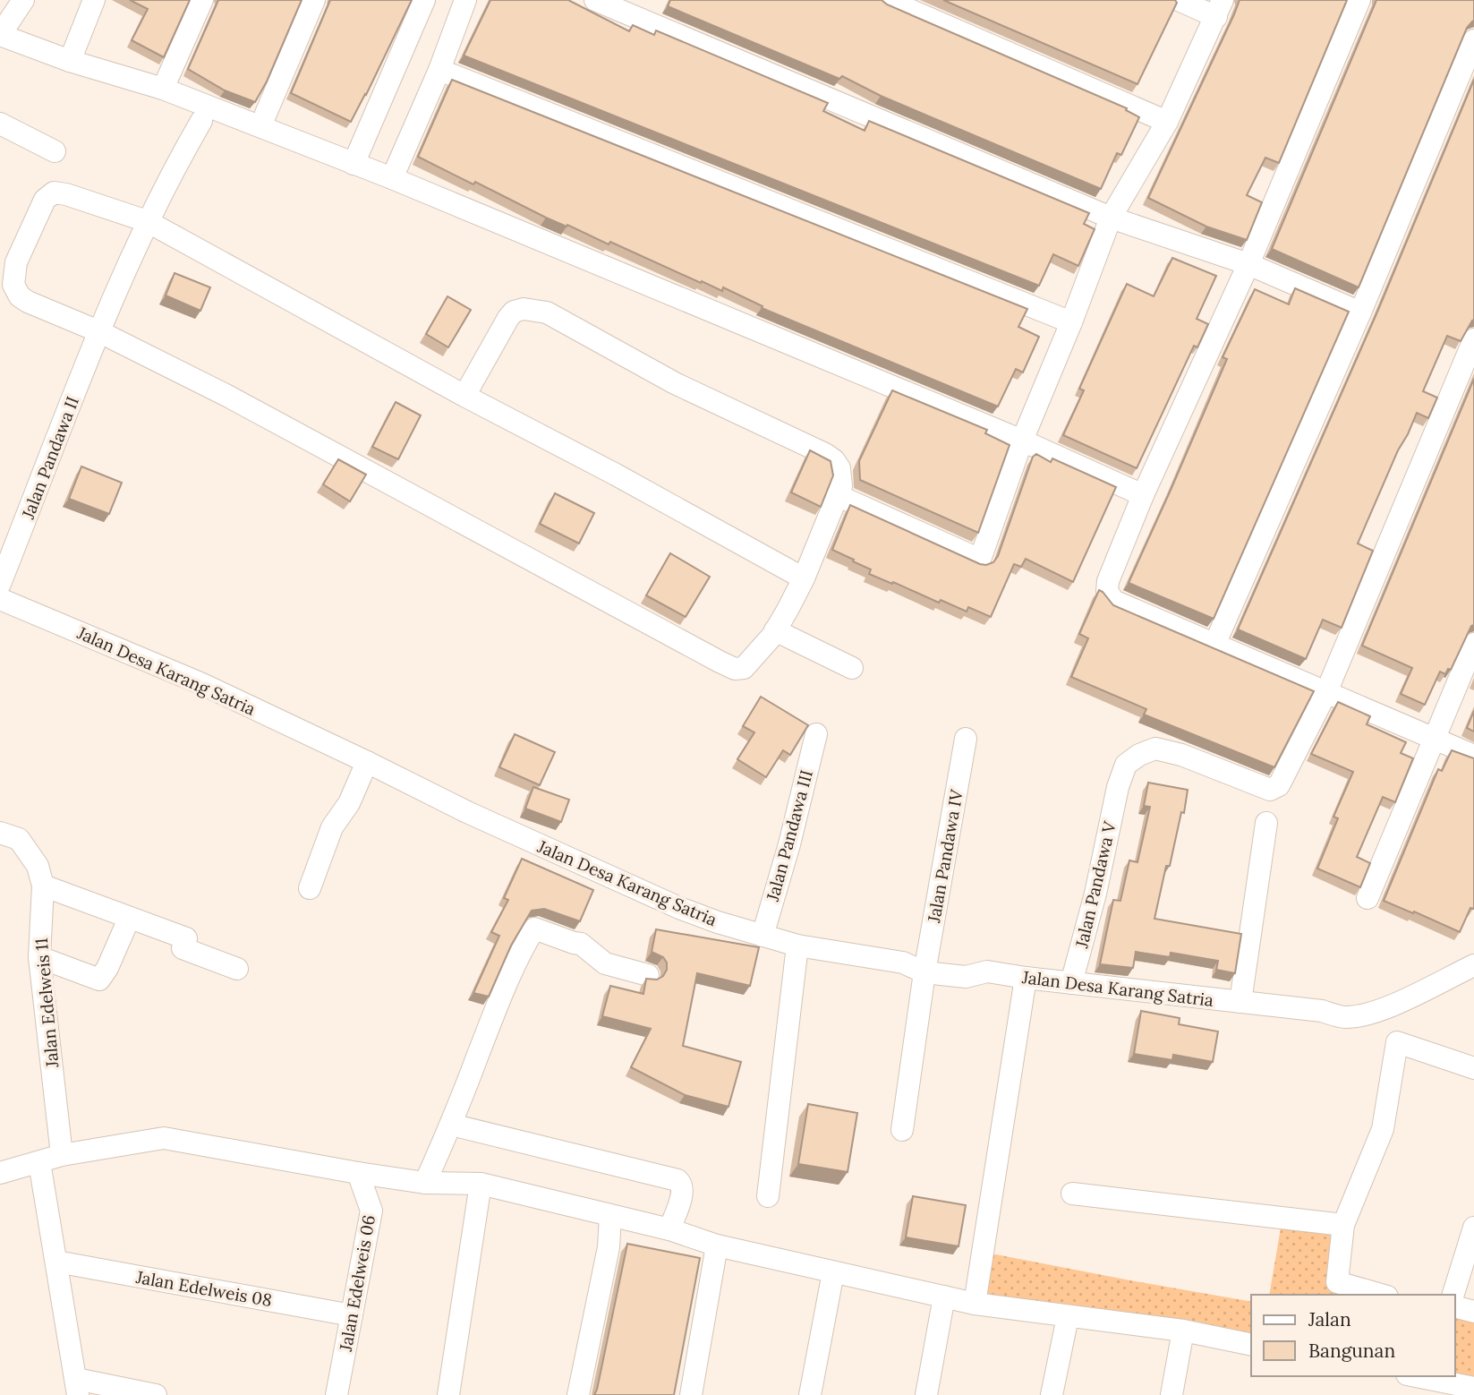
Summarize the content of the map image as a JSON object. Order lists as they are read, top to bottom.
{
  "streets": {
    "street": [
      "Jalan Pandawa II",
      "Jalan Desa Karang Satria",
      "Jalan Pandawa III",
      "Jalan Pandawa IV",
      "Jalan Pandawa V",
      "Jalan Edelweis 11",
      "Jalan Edelweis 06",
      "Jalan Edelweis 08"
    ]
  },
  "crossings": [
    ["Jalan Desa Karang Satria", "Jalan Pandawa III"],
    ["Jalan Desa Karang Satria", "Jalan Pandawa IV"],
    ["Jalan Desa Karang Satria", "Jalan Pandawa V"],
    ["Jalan Edelweis 06", "Jalan Edelweis 08"]
  ],
  "legend": ["Jalan", "Bangunan"]
}
